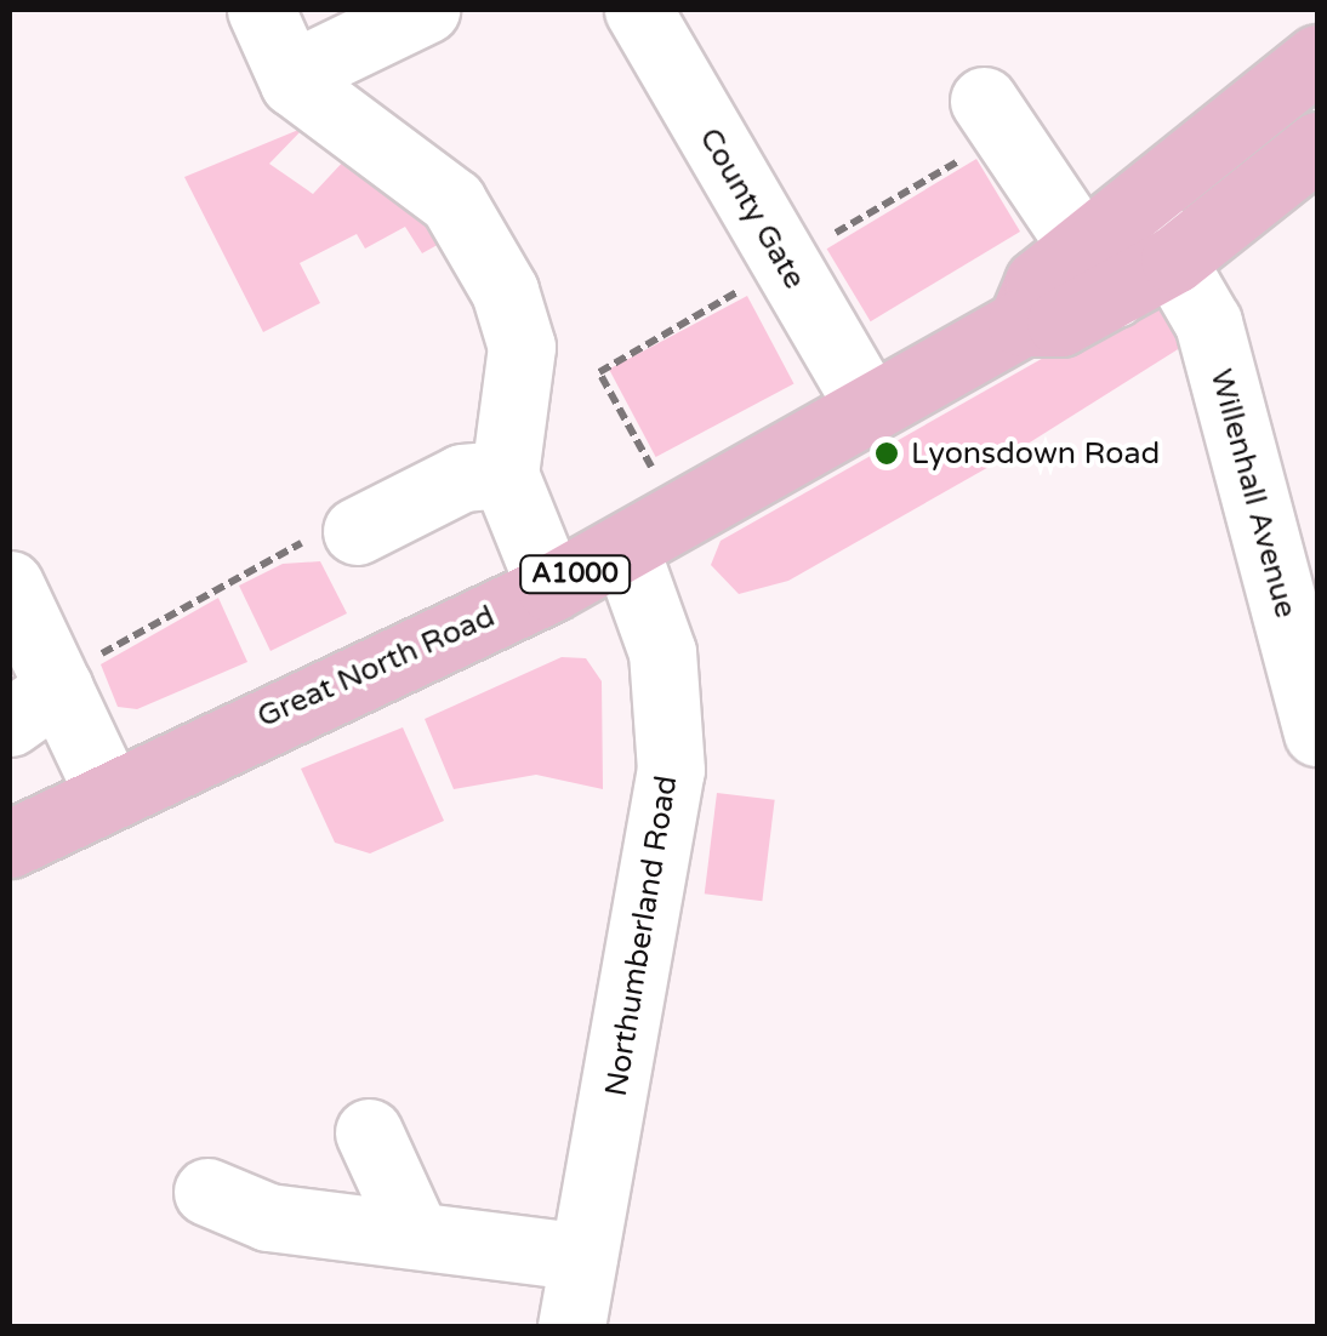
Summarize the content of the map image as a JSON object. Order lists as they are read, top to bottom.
{
  "streets": {
    "main road": ["A1000", "Great North Road"],
    "street": ["County Gate", "Willenhall Avenue", "Northumberland Road"]
  },
  "crossings": [
    ["County Gate", "Great North Road"],
    ["Willenhall Avenue", "Great North Road"],
    ["A1000", "Great North Road"],
    ["Great North Road", "Northumberland Road"]
  ],
  "places": ["Lyonsdown Road"]
}
